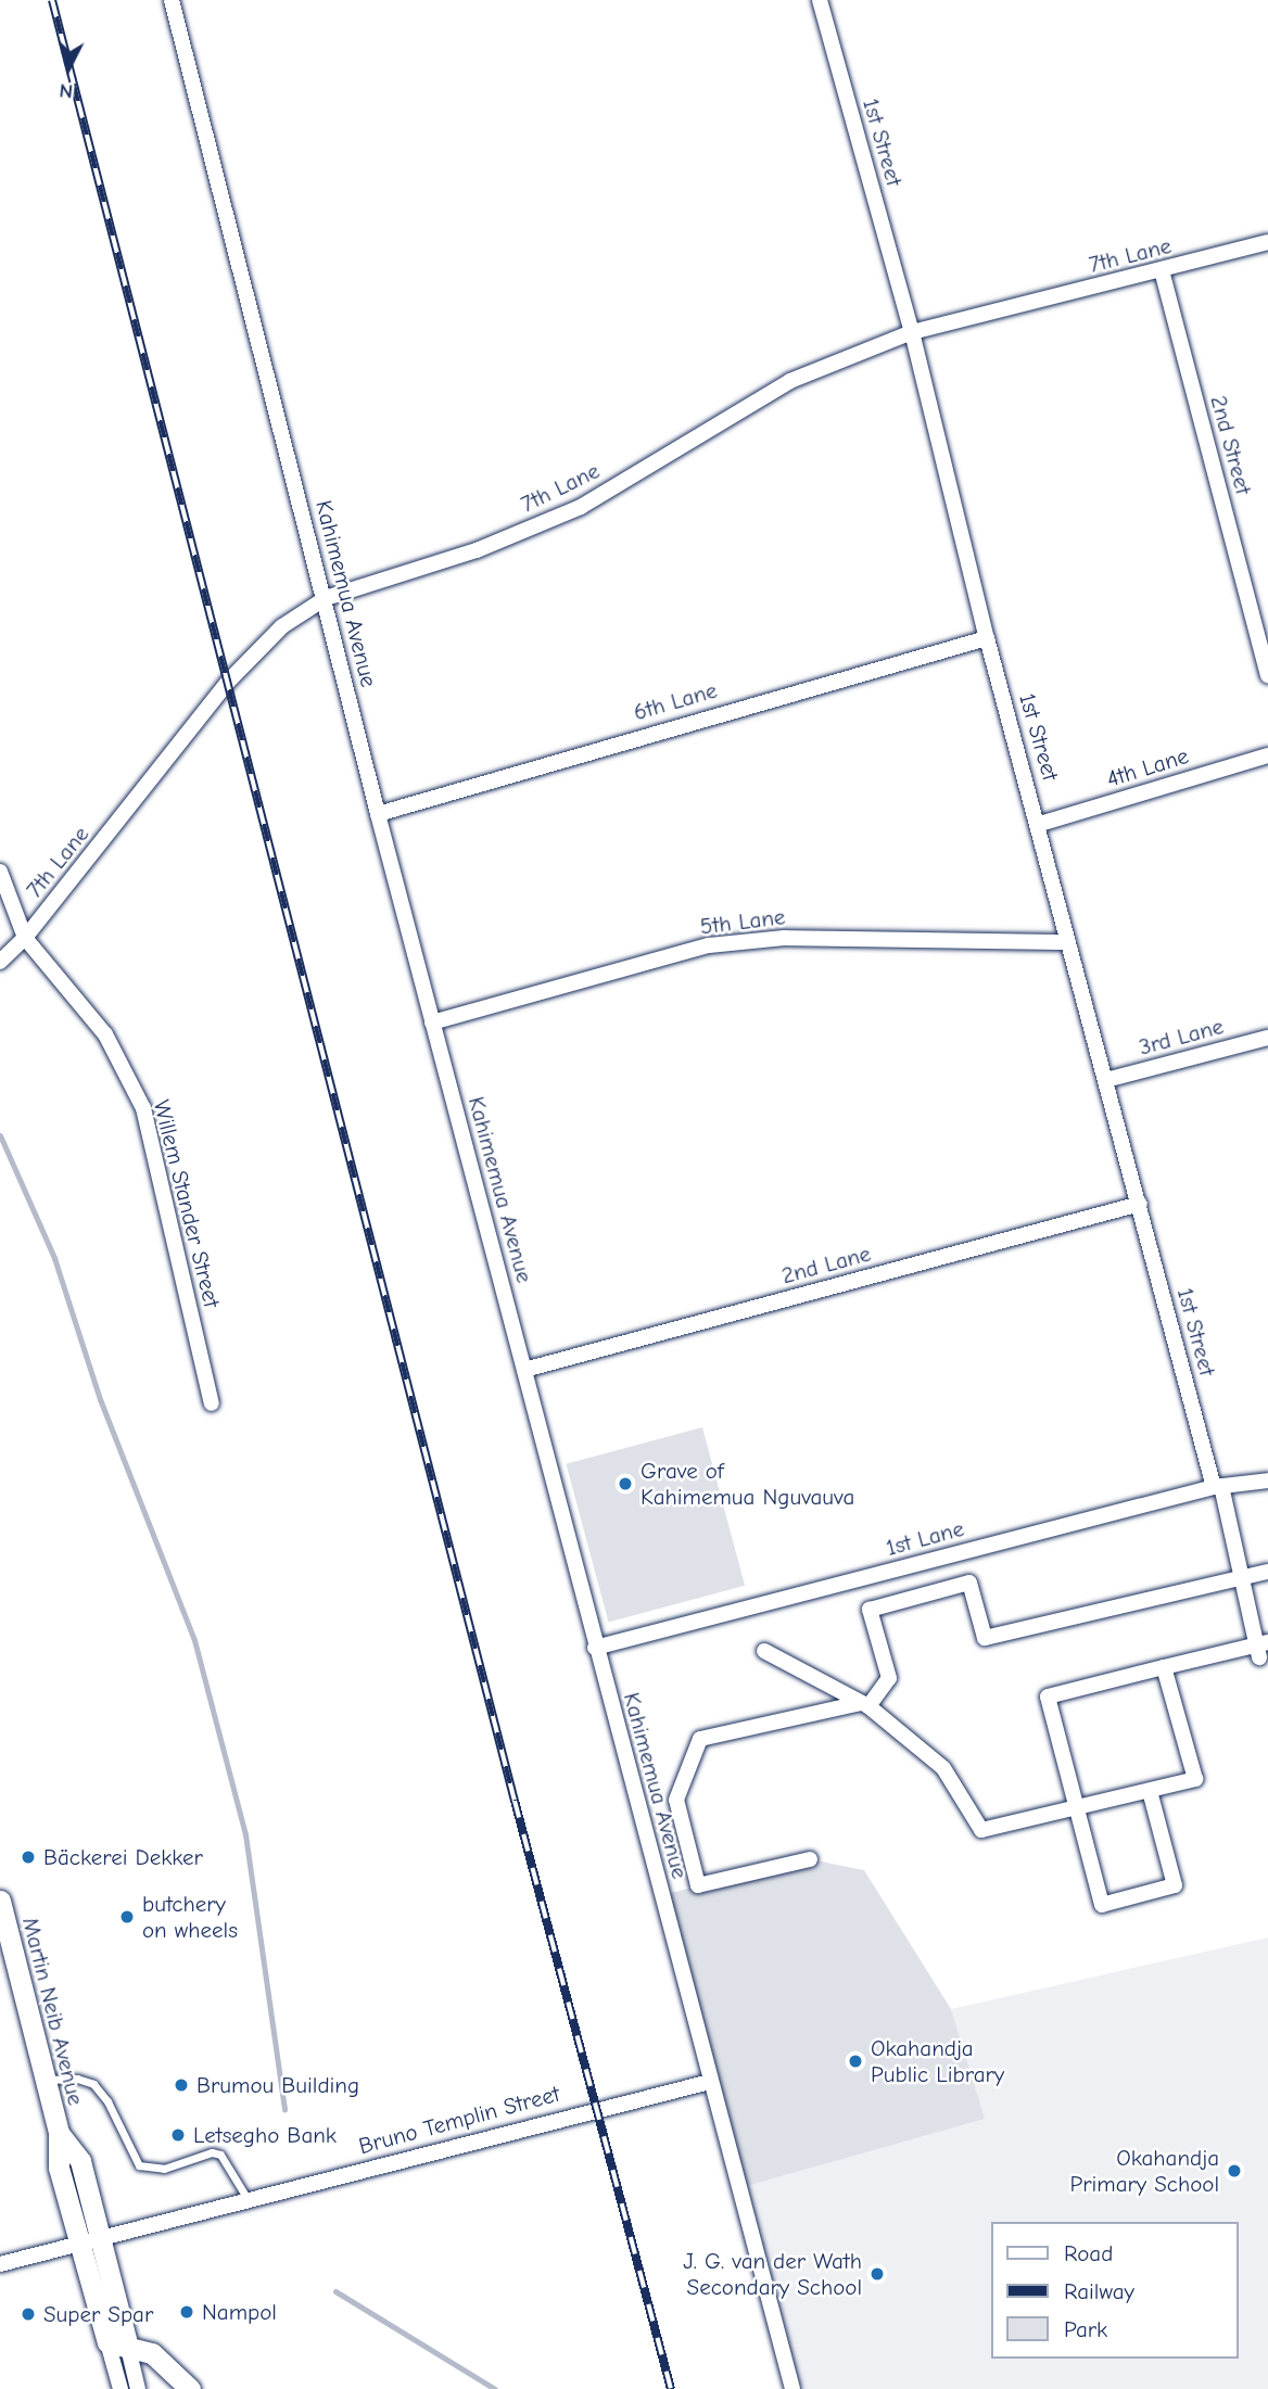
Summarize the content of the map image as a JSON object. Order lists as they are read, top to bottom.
{
  "streets": {
    "main road": ["Martin Neib Avenue"],
    "street": [
      "1st Street",
      "7th Lane",
      "2nd Street",
      "Kahimemua Avenue",
      "6th Lane",
      "4th Lane",
      "5th Lane",
      "3rd Lane",
      "Willem Stander Street",
      "2nd Lane",
      "1st Lane",
      "Bruno Templin Street"
    ]
  },
  "crossings": [
    ["1st Street", "7th Lane"],
    ["1st Street", "6th Lane"],
    ["1st Street", "4th Lane"],
    ["1st Street", "5th Lane"],
    ["1st Street", "3rd Lane"],
    ["1st Street", "2nd Lane"],
    ["1st Street", "1st Lane"],
    ["7th Lane", "2nd Street"],
    ["7th Lane", "Kahimemua Avenue"],
    ["7th Lane", "Willem Stander Street"],
    ["Kahimemua Avenue", "6th Lane"],
    ["Kahimemua Avenue", "5th Lane"],
    ["Kahimemua Avenue", "2nd Lane"],
    ["Kahimemua Avenue", "1st Lane"],
    ["Kahimemua Avenue", "Bruno Templin Street"],
    ["Martin Neib Avenue", "Bruno Templin Street"]
  ],
  "places": [
    "Grave of Kahimemua Nguvauva",
    "Bäckerei Dekker",
    "butchery on wheels",
    "Okahandja Public Library",
    "Brumou Building",
    "Letsegho Bank",
    "Okahandja Primary School",
    "J. G. van der Wath Secondary School",
    "Nampol",
    "Super Spar"
  ],
  "legend": ["Road", "Railway", "Park"],
  "north": "bottom"
}
